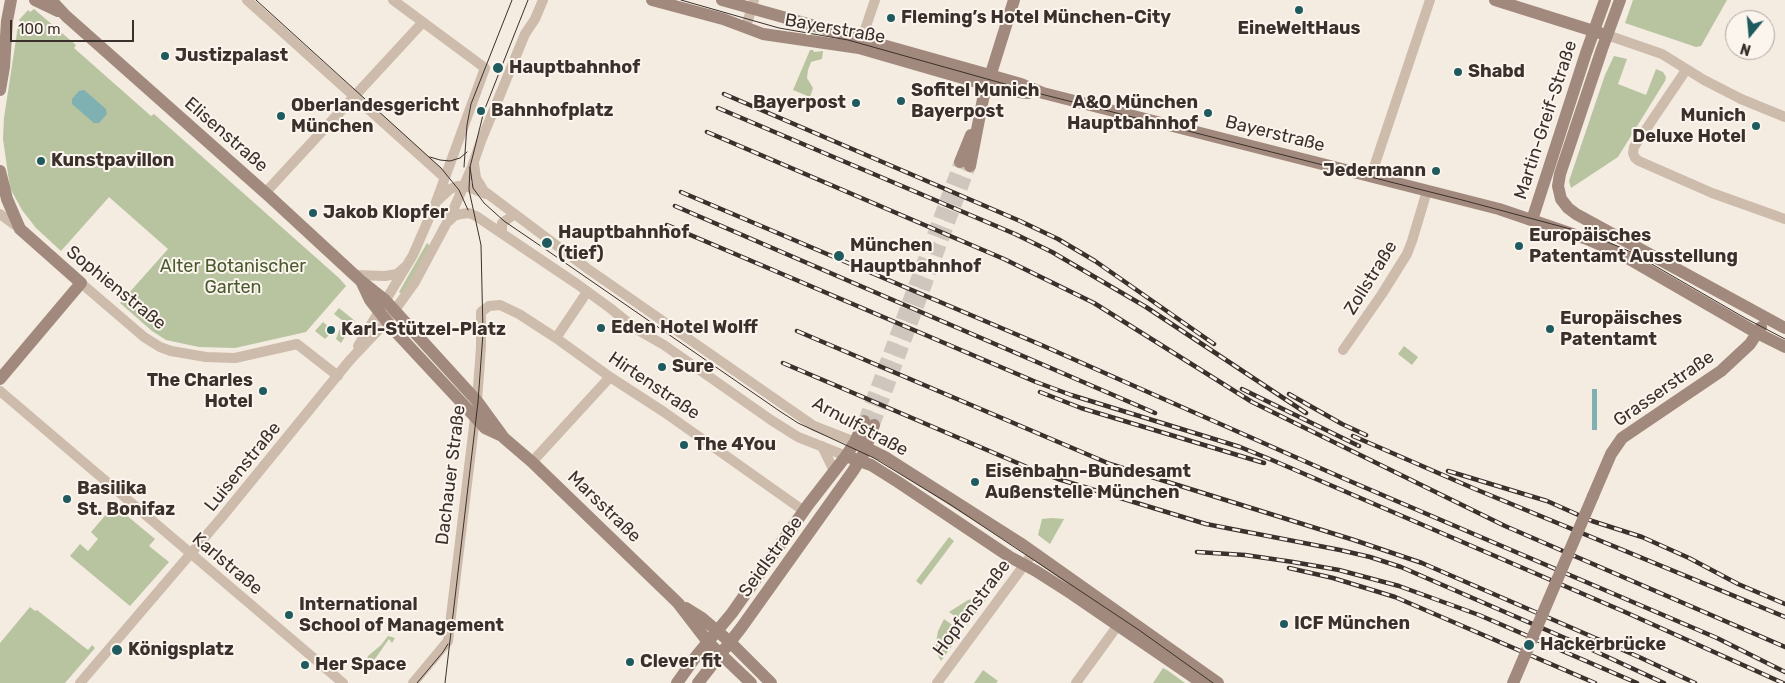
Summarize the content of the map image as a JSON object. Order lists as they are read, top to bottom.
{
  "streets": {
    "main road": [
      "Bayerstraße",
      "Martin-Greif-Straße",
      "Elisenstraße",
      "Sophienstraße",
      "Grasserstraße",
      "Arnulfstraße",
      "Marsstraße",
      "Seidlstraße"
    ],
    "street": [
      "Zollstraße",
      "Hirtenstraße",
      "Luisenstraße",
      "Dachauer Straße",
      "Karlstraße",
      "Hopfenstraße"
    ]
  },
  "crossings": [
    ["Bayerstraße", "Martin-Greif-Straße"],
    ["Bayerstraße", "Zollstraße"],
    ["Bayerstraße", "Grasserstraße"],
    ["Martin-Greif-Straße", "Grasserstraße"],
    ["Elisenstraße", "Luisenstraße"],
    ["Elisenstraße", "Dachauer Straße"],
    ["Elisenstraße", "Marsstraße"],
    ["Sophienstraße", "Luisenstraße"],
    ["Hirtenstraße", "Dachauer Straße"],
    ["Hirtenstraße", "Seidlstraße"],
    ["Arnulfstraße", "Luisenstraße"],
    ["Arnulfstraße", "Seidlstraße"],
    ["Arnulfstraße", "Hopfenstraße"],
    ["Luisenstraße", "Karlstraße"],
    ["Dachauer Straße", "Marsstraße"],
    ["Marsstraße", "Seidlstraße"]
  ],
  "parks": ["Alter Botanischer Garten"],
  "places": [
    "EineWeltHaus",
    "Fleming’s Hotel München-City",
    "Justizpalast",
    "Hauptbahnhof",
    "Shabd",
    "Sofitel Munich Bayerpost",
    "Bayerpost",
    "Bahnhofplatz",
    "A&O München Hauptbahnhof",
    "Oberlandesgericht München",
    "Munich Deluxe Hotel",
    "Kunstpavillon",
    "Jedermann",
    "Jakob Klopfer",
    "Hauptbahnhof (tief)",
    "Europäisches Patentamt Ausstellung",
    "München Hauptbahnhof",
    "Eden Hotel Wolff",
    "Europäisches Patentamt",
    "Karl-Stützel-Platz",
    "Sure",
    "The Charles Hotel",
    "The 4You",
    "Eisenbahn-Bundesamt Außenstelle München",
    "Basilika St. Bonifaz",
    "International School of Management",
    "ICF München",
    "Hackerbrücke",
    "Königsplatz",
    "Clever fit",
    "Her Space"
  ],
  "scale_bar": "100 m",
  "north": "bottom"
}
